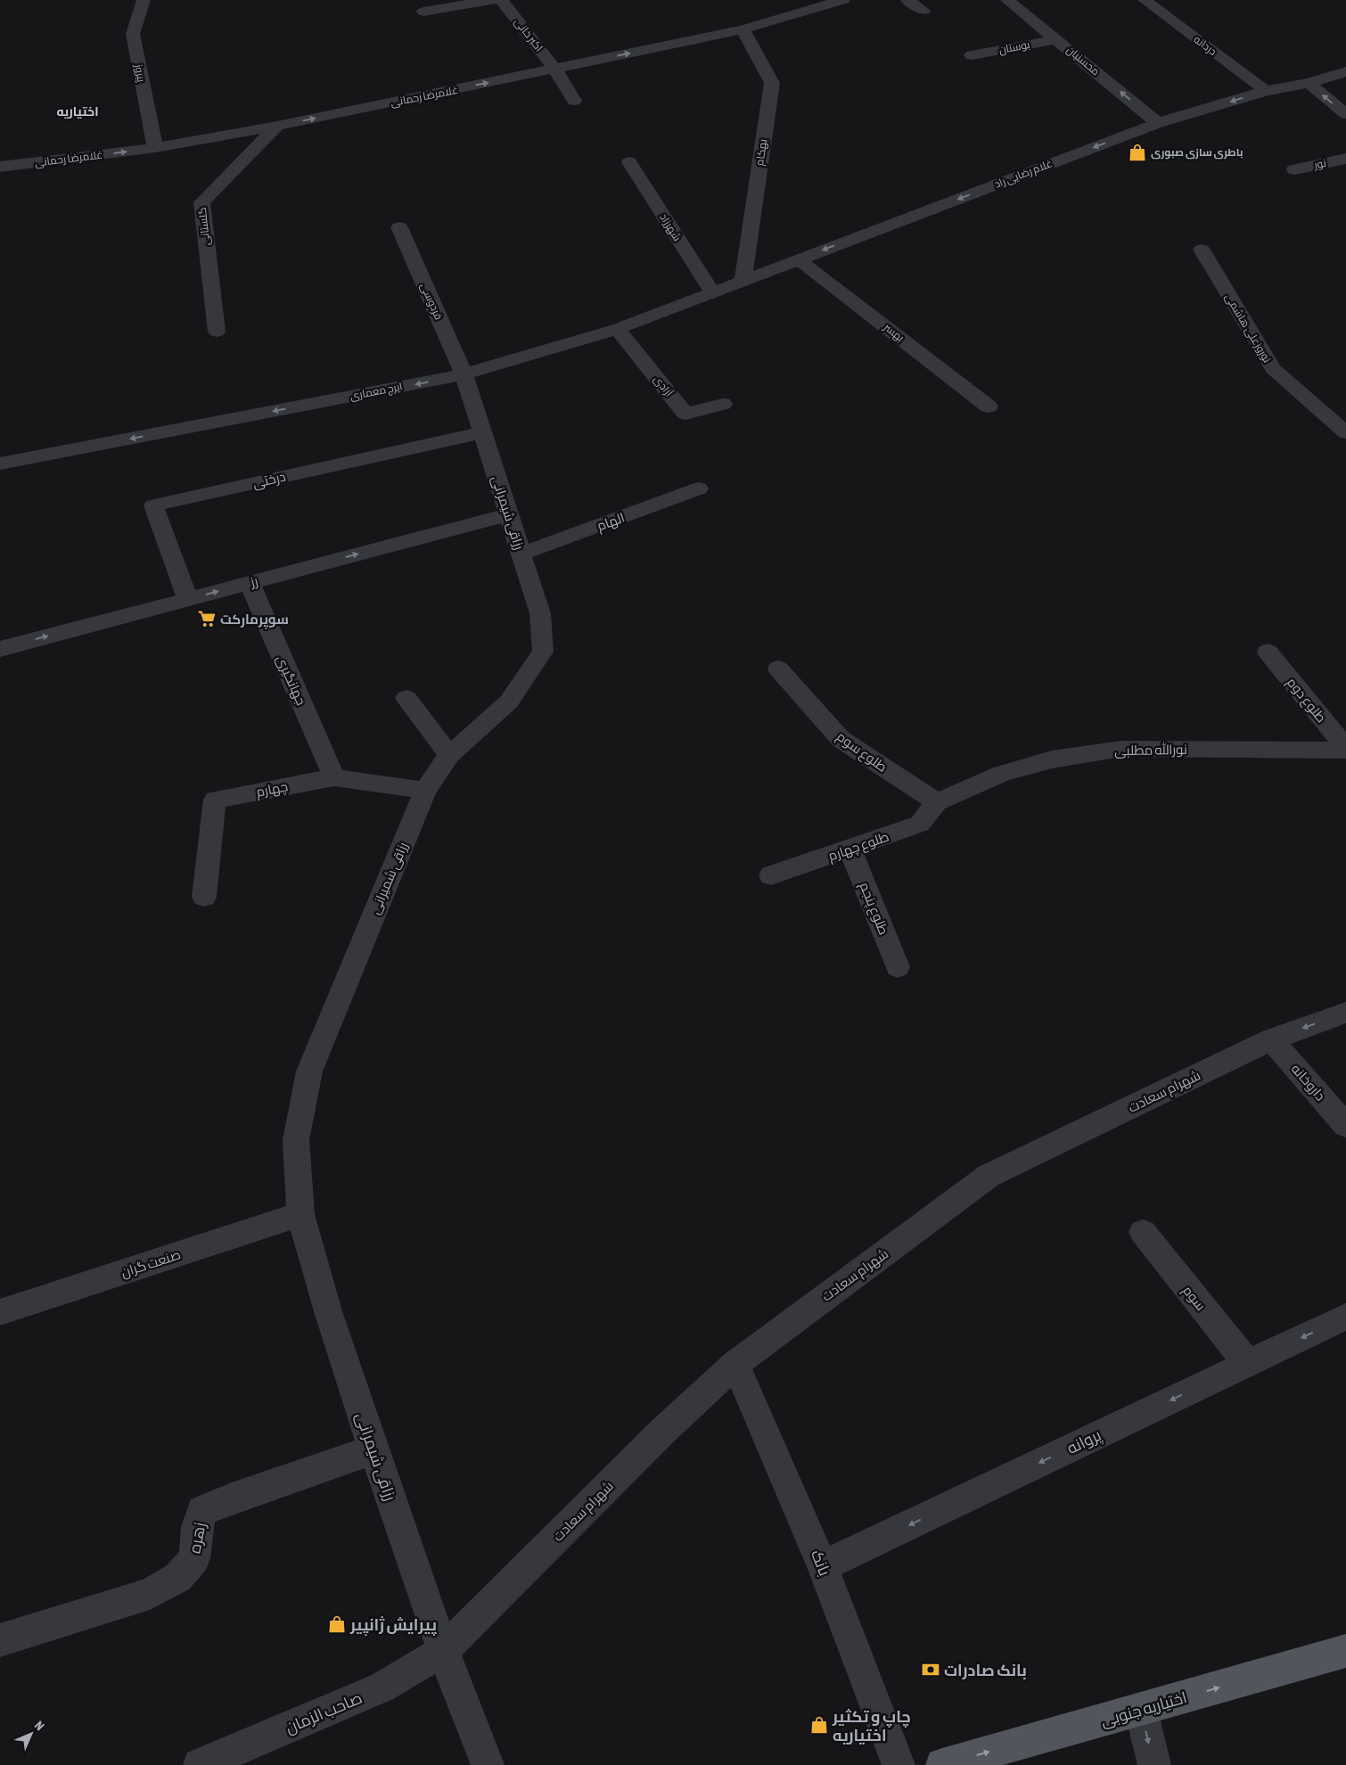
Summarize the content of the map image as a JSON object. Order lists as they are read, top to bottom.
{
  "streets": {
    "main road": ["اختیاریه جنوبی"],
    "street": [
      "اکبر خانی",
      "دردانه",
      "بوستان",
      "محسنیان",
      "پیروز",
      "غلامرضا رحمانی",
      "بهکام",
      "نور",
      "غلام رضایی راد",
      "گلستانی",
      "شهرزاد",
      "فردوسی",
      "نوروزعلی هاشمی",
      "بهسر",
      "آزادی",
      "ایرج معماری",
      "درختی",
      "رزاقی شیمرانی",
      "الهام",
      "رز",
      "جهانگیری",
      "طلوع دوم",
      "نورالله مطلبی",
      "طلوع سوم",
      "چهارم",
      "طلوع چهارم",
      "رزاقی شمیرانی",
      "طلوع پنجم",
      "داروخانه",
      "شهرام سعادت",
      "صنعت گران",
      "سوم",
      "پروانه",
      "زهره",
      "بانک",
      "صاحب الزمان"
    ]
  },
  "crossings": [
    ["اکبر خانی", "غلامرضا رحمانی"],
    ["دردانه", "غلام رضایی راد"],
    ["بوستان", "محسنیان"],
    ["محسنیان", "غلام رضایی راد"],
    ["پیروز", "غلامرضا رحمانی"],
    ["غلامرضا رحمانی", "بهکام"],
    ["غلامرضا رحمانی", "گلستانی"],
    ["بهکام", "غلام رضایی راد"],
    ["بهکام", "ایرج معماری"],
    ["غلام رضایی راد", "بهسر"],
    ["غلام رضایی راد", "ایرج معماری"],
    ["شهرزاد", "ایرج معماری"],
    ["فردوسی", "ایرج معماری"],
    ["فردوسی", "رزاقی شیمرانی"],
    ["آزادی", "ایرج معماری"],
    ["ایرج معماری", "رزاقی شیمرانی"],
    ["درختی", "رزاقی شیمرانی"],
    ["درختی", "رز"],
    ["رزاقی شیمرانی", "الهام"],
    ["رزاقی شیمرانی", "رز"],
    ["رزاقی شیمرانی", "رزاقی شمیرانی"],
    ["رزاقی شیمرانی", "شهرام سعادت"],
    ["رزاقی شیمرانی", "صنعت گران"],
    ["رزاقی شیمرانی", "زهره"],
    ["رزاقی شیمرانی", "صاحب الزمان"],
    ["رز", "جهانگیری"],
    ["جهانگیری", "چهارم"],
    ["طلوع دوم", "نورالله مطلبی"],
    ["نورالله مطلبی", "طلوع سوم"],
    ["نورالله مطلبی", "طلوع چهارم"],
    ["طلوع سوم", "طلوع چهارم"],
    ["چهارم", "رزاقی شمیرانی"],
    ["طلوع چهارم", "طلوع پنجم"],
    ["داروخانه", "شهرام سعادت"],
    ["شهرام سعادت", "بانک"],
    ["شهرام سعادت", "صاحب الزمان"],
    ["سوم", "پروانه"],
    ["پروانه", "بانک"]
  ],
  "one_way": [
    "محسنیان",
    "غلامرضا رحمانی",
    "غلام رضایی راد",
    "ایرج معماری",
    "رز",
    "پروانه",
    "اختیاریه جنوبی"
  ],
  "districts": ["اختیاریه"],
  "places": {
    "shop": ["باطری سازی صبوری", "پیرایش ژانپیر", "چاپ و تکثیر اختیاریه"],
    "supermarket": ["سوپرمارکت"],
    "bank": ["بانک صادرات"]
  },
  "north": "top right"
}
